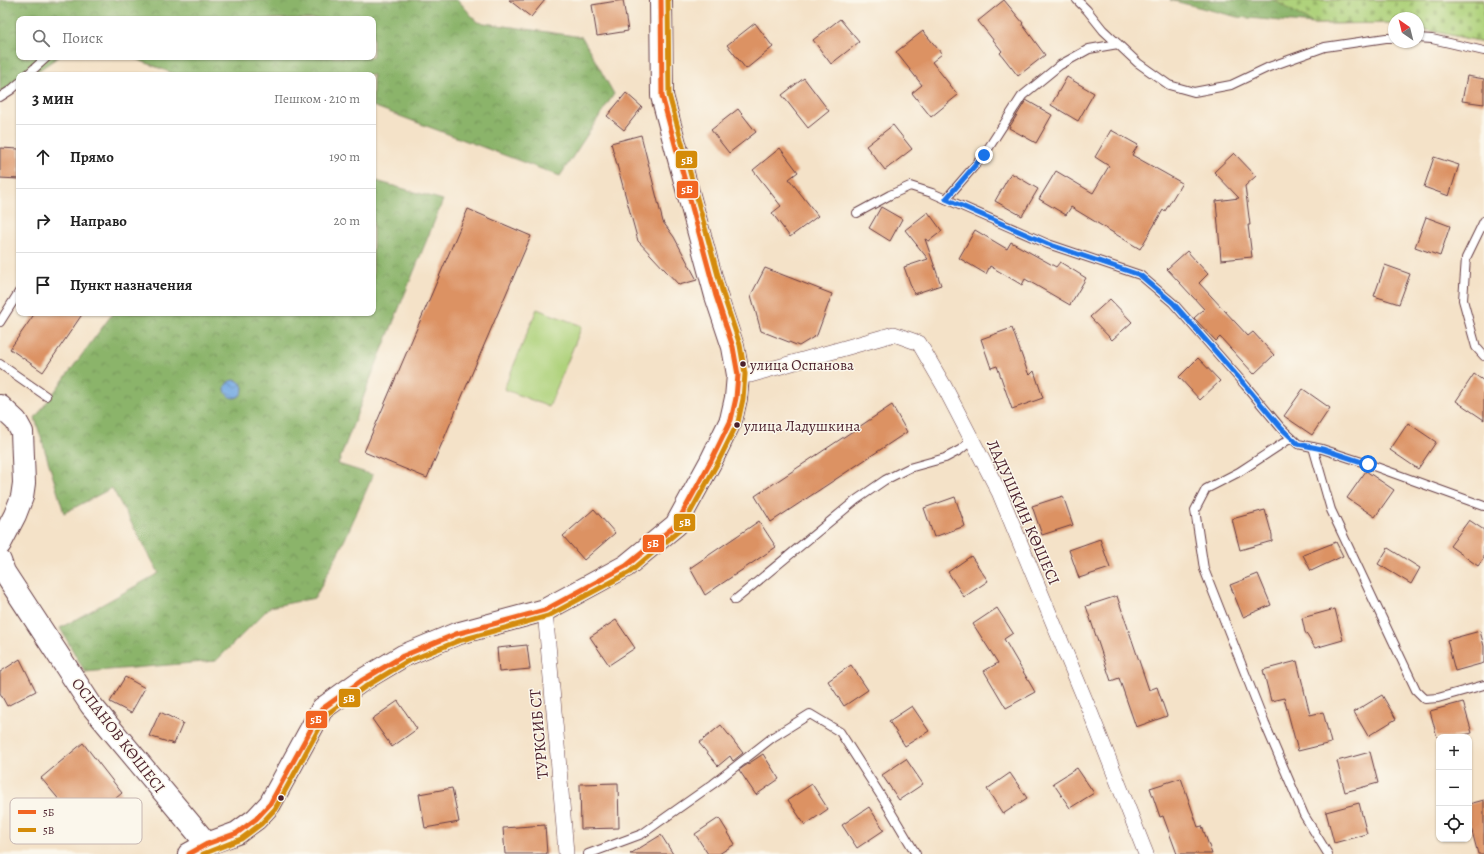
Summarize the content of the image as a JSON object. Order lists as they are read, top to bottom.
{
  "streets": {
    "street": ["ЛАДУШКИН КӨШЕСІ", "ТУРКСИБ СТ", "ОСПАНОВ КӨШЕСІ"]
  },
  "crossings": [
    ["ЛАДУШКИН КӨШЕСІ", "ОСПАНОВ КӨШЕСІ"],
    ["ТУРКСИБ СТ", "ОСПАНОВ КӨШЕСІ"]
  ],
  "places": ["улица Оспанова", "улица Ладушкина"],
  "lines": ["transit line 5Б", "transit line 5В"],
  "legend": ["5Б", "5В"],
  "north": "top left",
  "page": {
    "search": "Поиск",
    "heading": ["3 мин", "Пешком · 210 m"],
    "list": [
      ["Прямо", "190 m"],
      ["Направо", "20 m"],
      "Пункт назначения"
    ],
    "map_buttons": ["+", "−"]
  }
}
